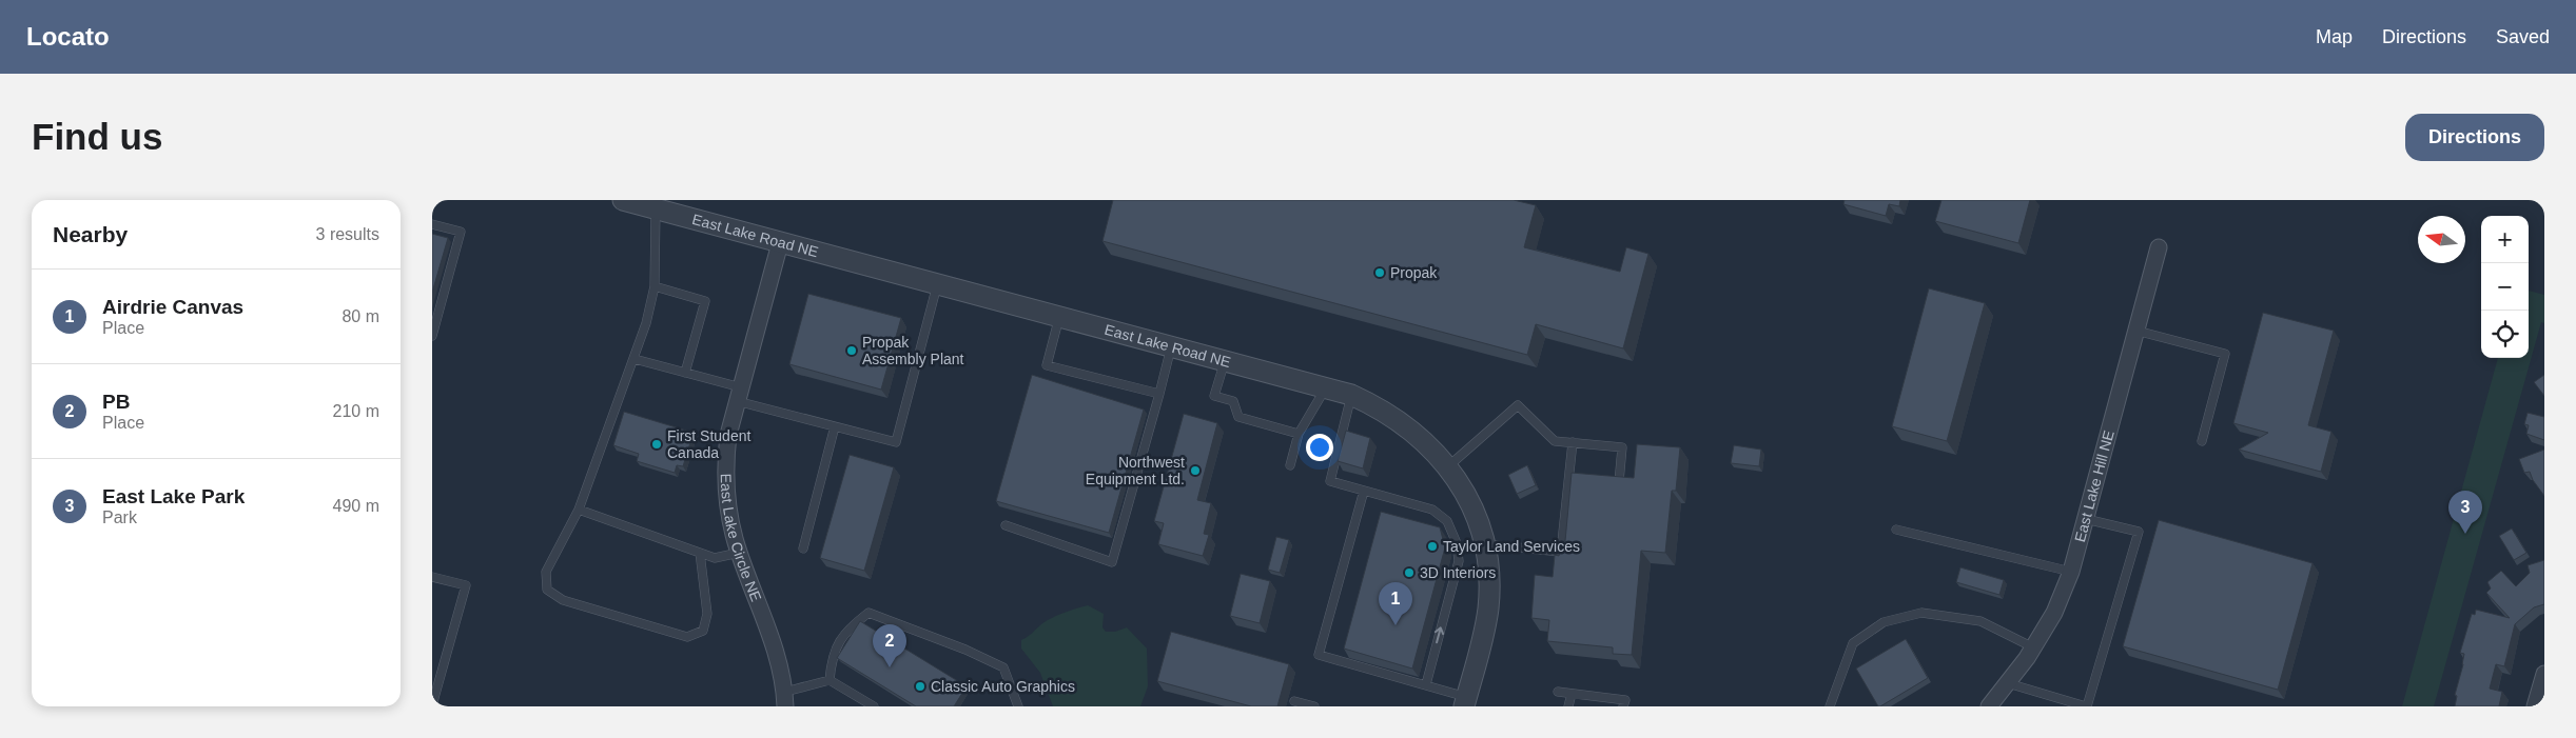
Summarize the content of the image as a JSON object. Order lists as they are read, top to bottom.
{
  "streets": {
    "street": ["East Lake Road NE", "East Lake Hill NE", "East Lake Circle NE"]
  },
  "crossings": [
    ["East Lake Road NE", "East Lake Circle NE"]
  ],
  "places": [
    "Propak",
    "Propak Assembly Plant",
    "First Student Canada",
    "Northwest Equipment Ltd.",
    "Taylor Land Services",
    "3D Interiors",
    "Classic Auto Graphics"
  ],
  "north": "left",
  "page": {
    "header": "Locato",
    "nav": ["Map", "Directions", "Saved"],
    "buttons": "Directions",
    "title": "Find us",
    "heading": ["Nearby", "3 results"],
    "map_buttons": ["+", "−"],
    "list": [
      {
        "mark": "1",
        "name": "Airdrie Canvas",
        "note": "Place",
        "value": "80 m"
      },
      {
        "mark": "2",
        "name": "PB",
        "note": "Place",
        "value": "210 m"
      },
      {
        "mark": "3",
        "name": "East Lake Park",
        "note": "Park",
        "value": "490 m"
      }
    ],
    "pins": ["3", "1", "2"]
  }
}
